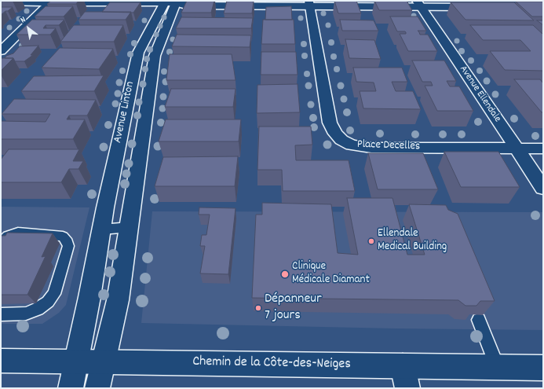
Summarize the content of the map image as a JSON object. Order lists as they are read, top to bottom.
{
  "streets": {
    "street": [
      "Avenue Ellendale",
      "Avenue Linton",
      "Place Decelles",
      "Chemin de la Côte-des-Neiges"
    ]
  },
  "crossings": [
    ["Avenue Ellendale", "Place Decelles"],
    ["Avenue Linton", "Chemin de la Côte-des-Neiges"]
  ],
  "places": ["Ellendale Medical Building", "Clinique Médicale Diamant", "Dépanneur 7 jours"],
  "north": "top left"
}
